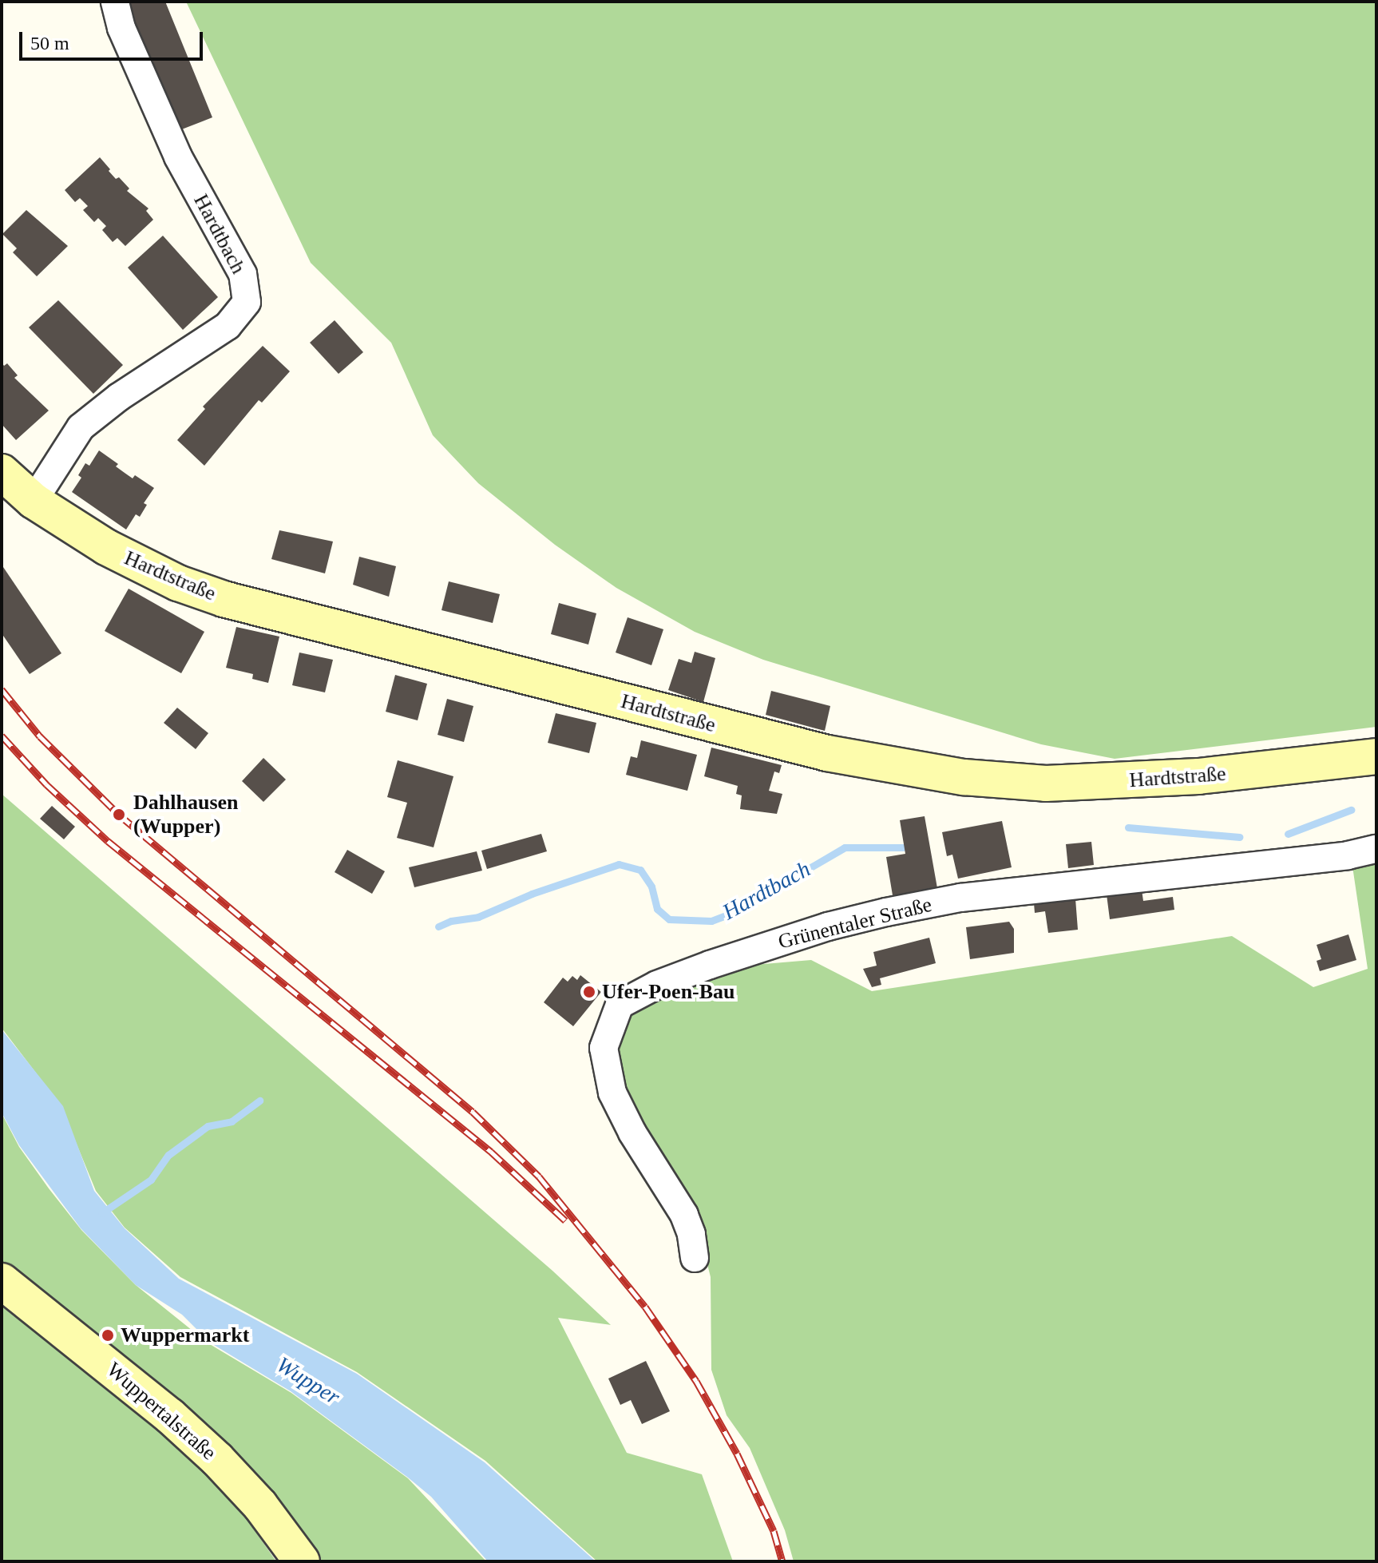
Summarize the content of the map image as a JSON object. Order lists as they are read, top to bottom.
{
  "streets": {
    "main road": ["Hardtstraße", "Wuppertalstraße"],
    "street": ["Hardtbach", "Grünentaler Straße"]
  },
  "crossings": [
    ["Hardtbach", "Hardtstraße"]
  ],
  "water": ["Hardtbach", "Wupper"],
  "places": ["Dahlhausen (Wupper)", "Ufer-Poen-Bau", "Wuppermarkt"],
  "scale_bar": "50 m"
}
